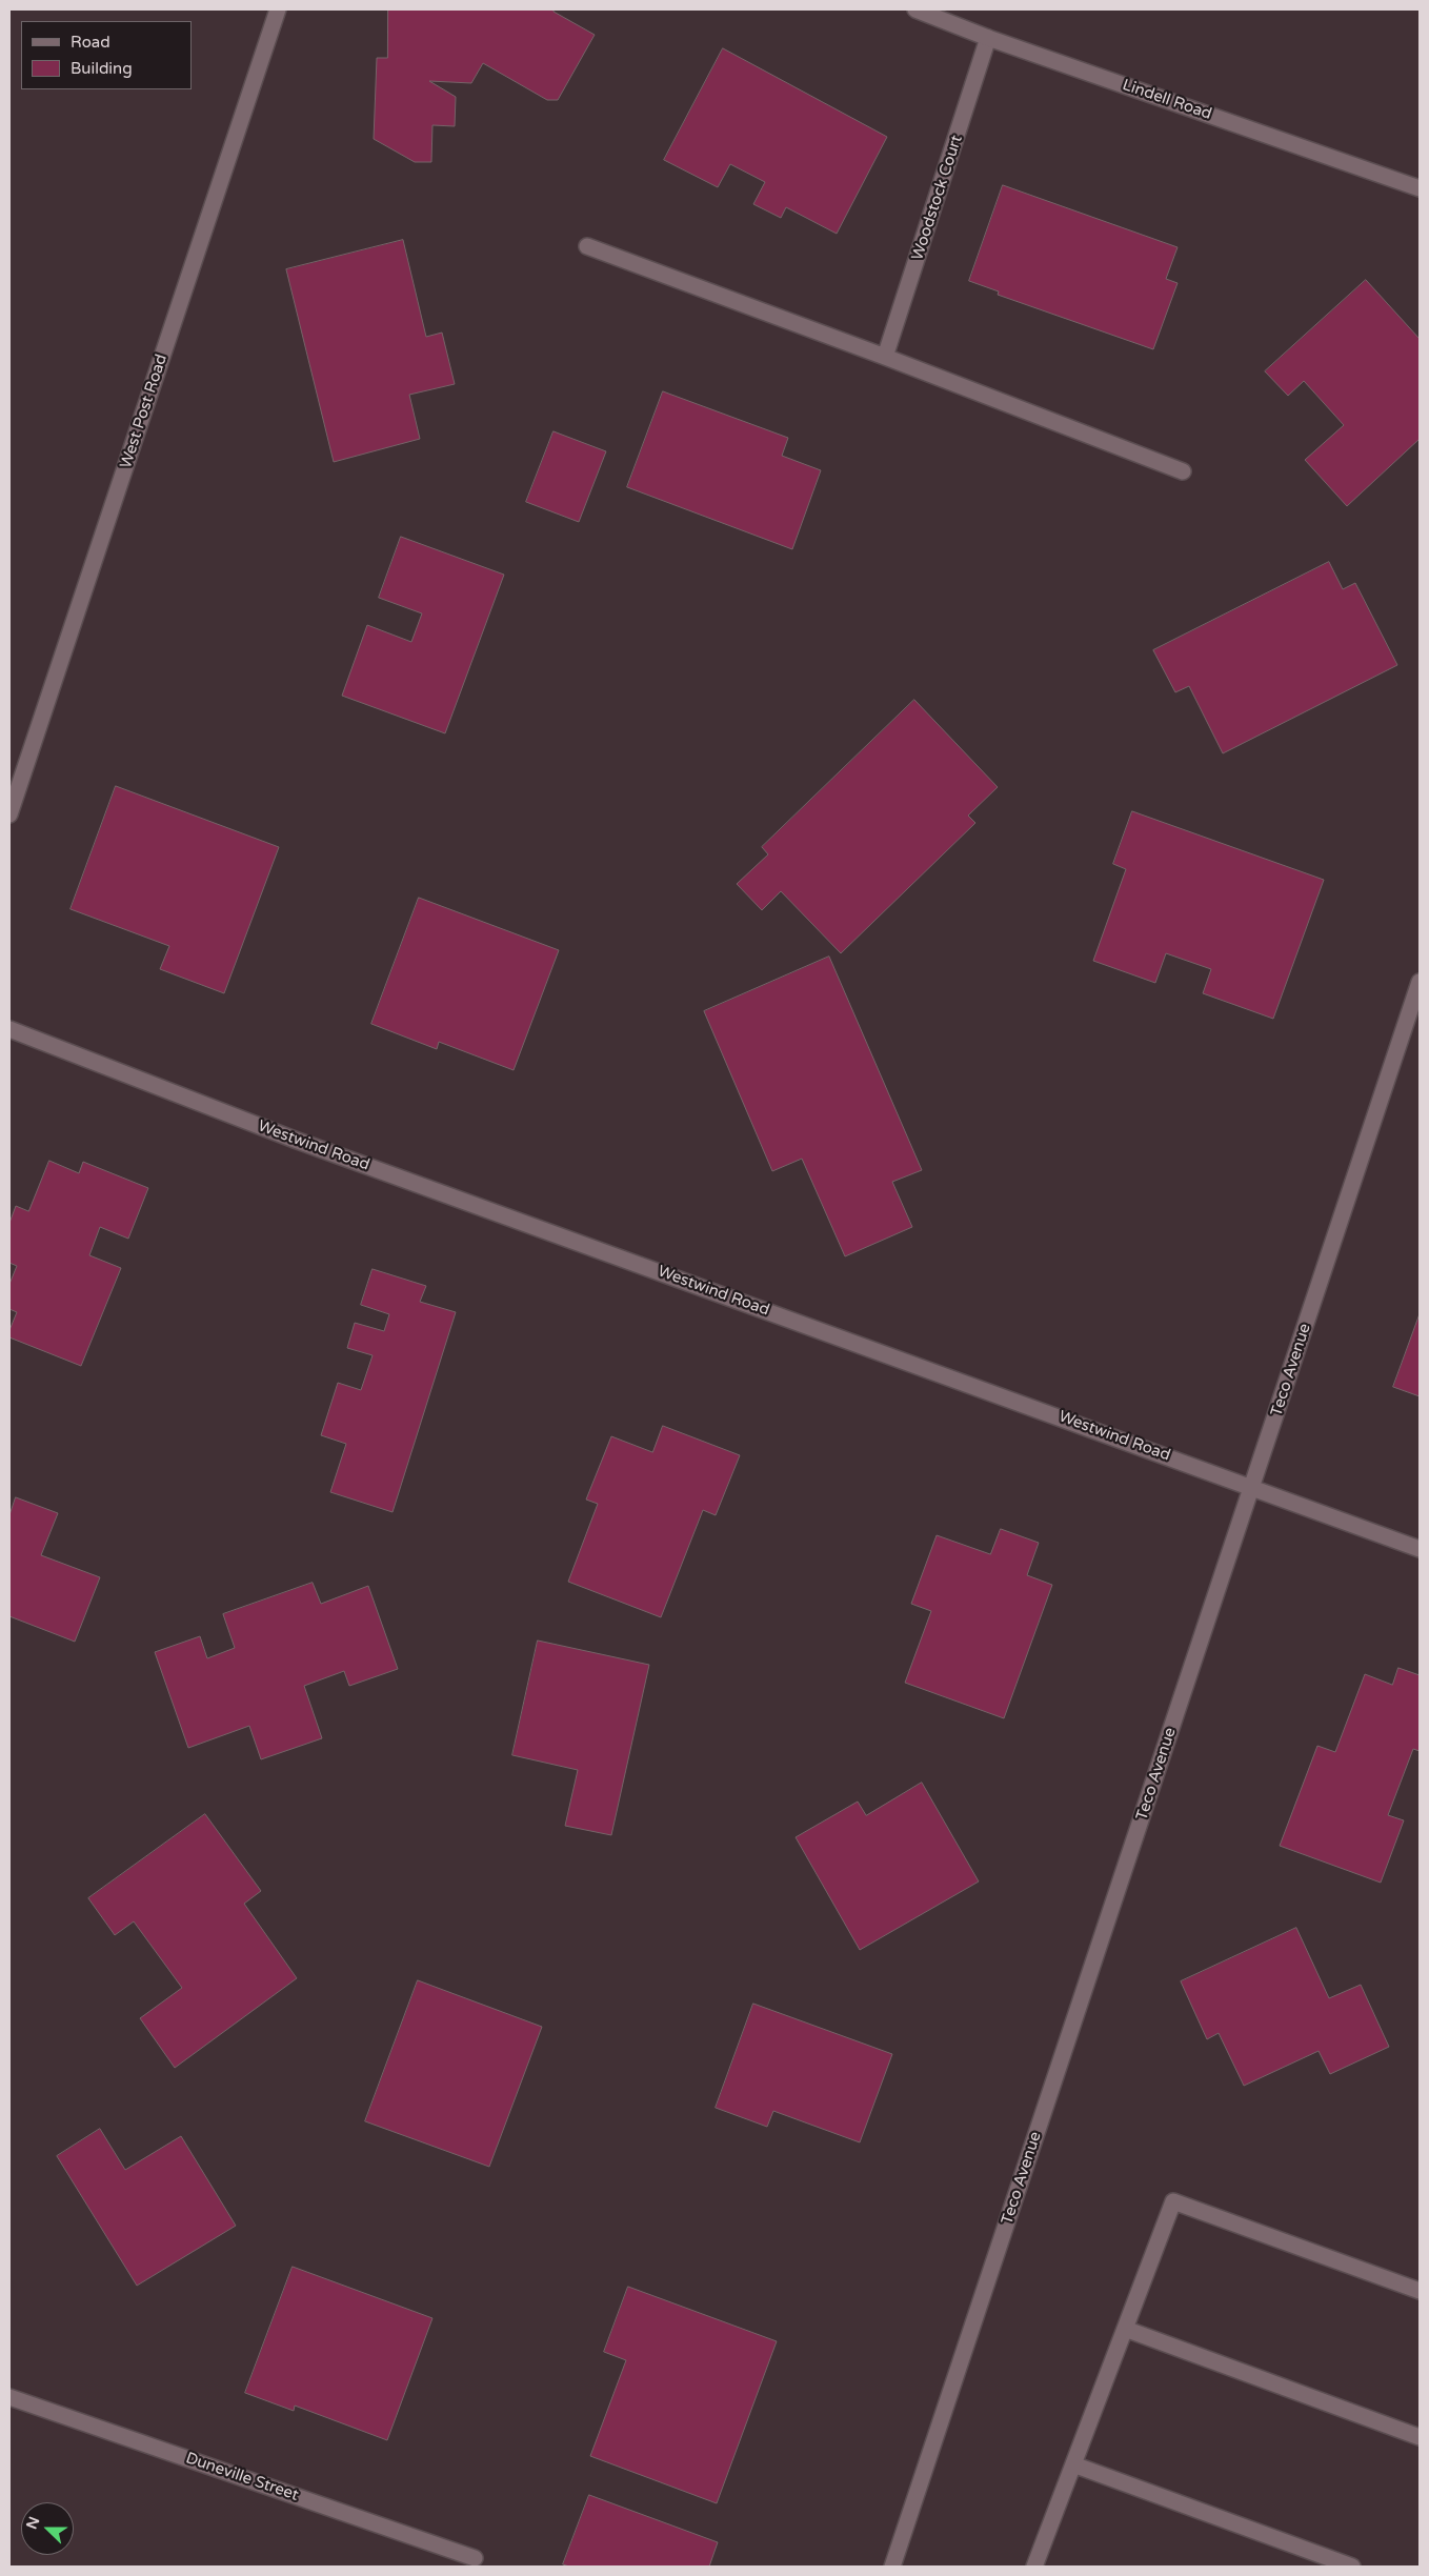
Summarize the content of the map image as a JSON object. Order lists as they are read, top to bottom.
{
  "streets": {
    "street": [
      "Lindell Road",
      "Woodstock Court",
      "West Post Road",
      "Westwind Road",
      "Teco Avenue",
      "Duneville Street"
    ]
  },
  "crossings": [
    ["Lindell Road", "Woodstock Court"],
    ["Westwind Road", "Teco Avenue"]
  ],
  "legend": ["Road", "Building"],
  "north": "left"
}
